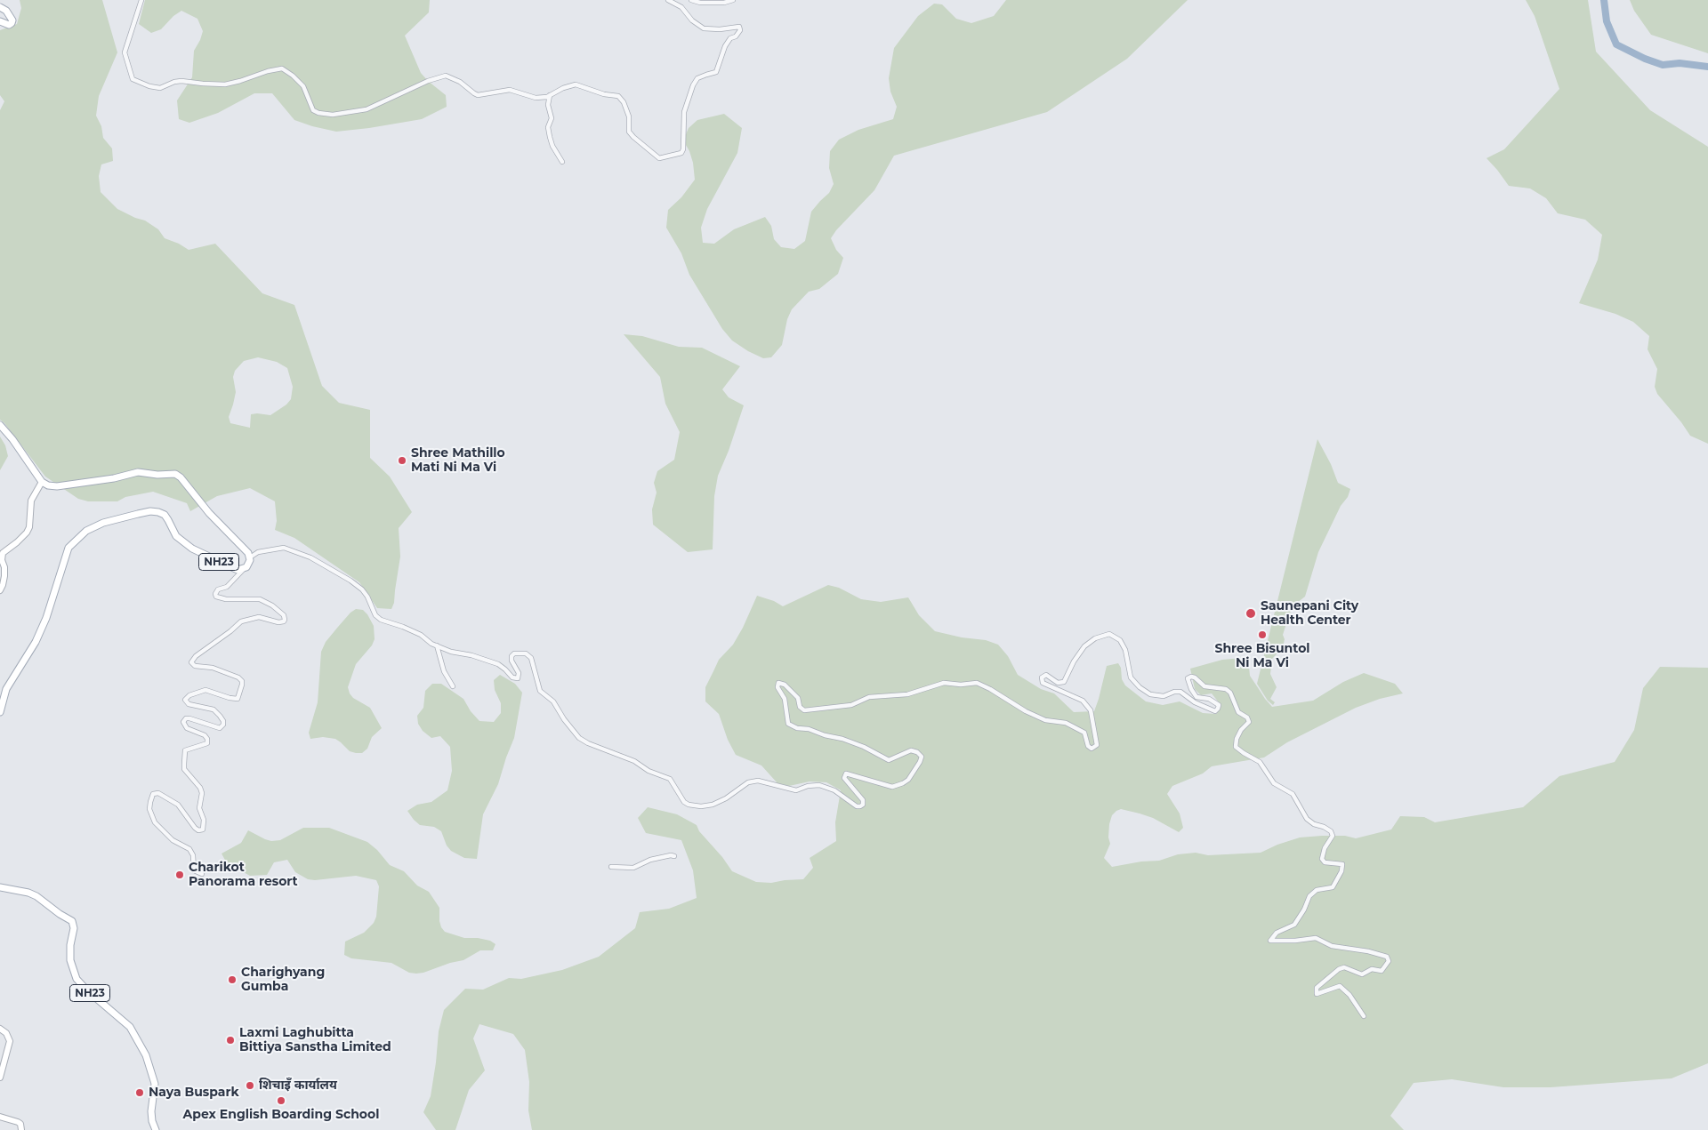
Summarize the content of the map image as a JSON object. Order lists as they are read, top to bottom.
{
  "streets": {
    "main road": ["NH23"]
  },
  "places": [
    "Shree Mathillo Mati Ni Ma Vi",
    "Saunepani City Health Center",
    "Shree Bisuntol Ni Ma Vi",
    "Charikot Panorama resort",
    "Charighyang Gumba",
    "Laxmi Laghubitta Bittiya Sanstha Limited",
    "शिचाइँ कार्यालय",
    "Naya Buspark",
    "Apex English Boarding School"
  ]
}
